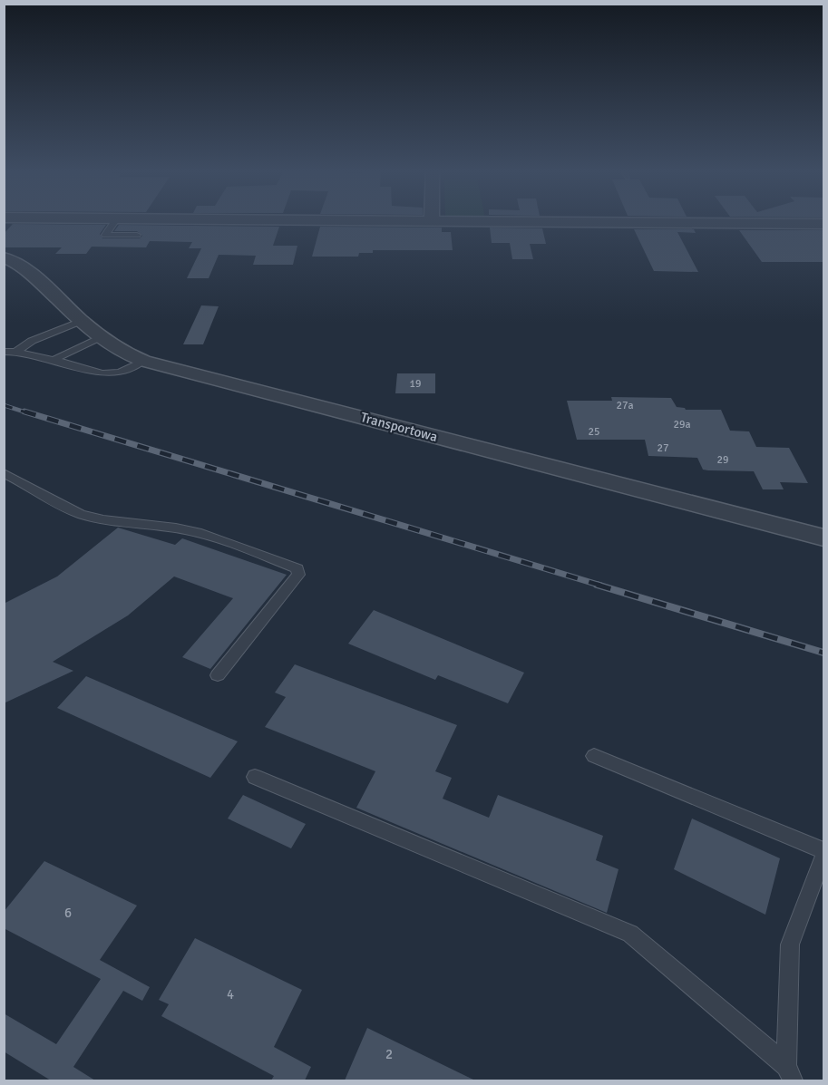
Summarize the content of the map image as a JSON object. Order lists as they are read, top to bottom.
{
  "streets": {
    "street": ["Transportowa"]
  },
  "house_numbers": [
    "19",
    "27a",
    "29a",
    "25",
    "27",
    "29",
    "6",
    "4",
    "2"
  ]
}
